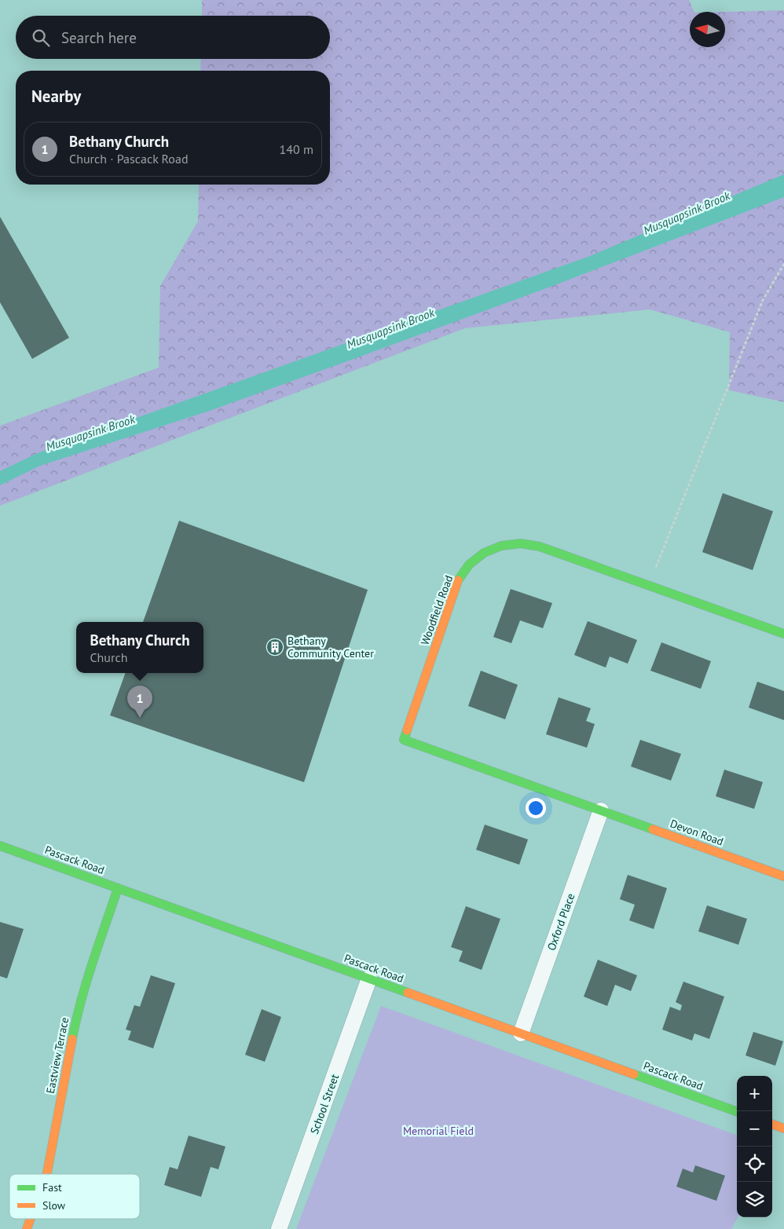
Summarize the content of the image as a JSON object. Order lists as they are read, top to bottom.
{
  "streets": {
    "street": [
      "Woodfield Road",
      "Devon Road",
      "Pascack Road",
      "Oxford Place",
      "Eastview Terrace",
      "School Street"
    ]
  },
  "crossings": [
    ["Woodfield Road", "Devon Road"],
    ["Woodfield Road", "Oxford Place"],
    ["Devon Road", "Oxford Place"],
    ["Pascack Road", "Oxford Place"],
    ["Pascack Road", "Eastview Terrace"],
    ["Pascack Road", "School Street"]
  ],
  "water": ["Musquapsink Brook"],
  "parks": ["Memorial Field"],
  "places": {
    "building": ["Bethany Community Center"]
  },
  "legend": ["Fast", "Slow"],
  "north": "left",
  "page": {
    "search": "Search here",
    "heading": "Nearby",
    "list": [
      {
        "mark": "1",
        "name": "Bethany Church",
        "note": "Church · Pascack Road",
        "value": "140 m"
      }
    ],
    "popup": ["Bethany Church", "Church"],
    "pins": "1",
    "map_buttons": ["+", "−"]
  }
}
